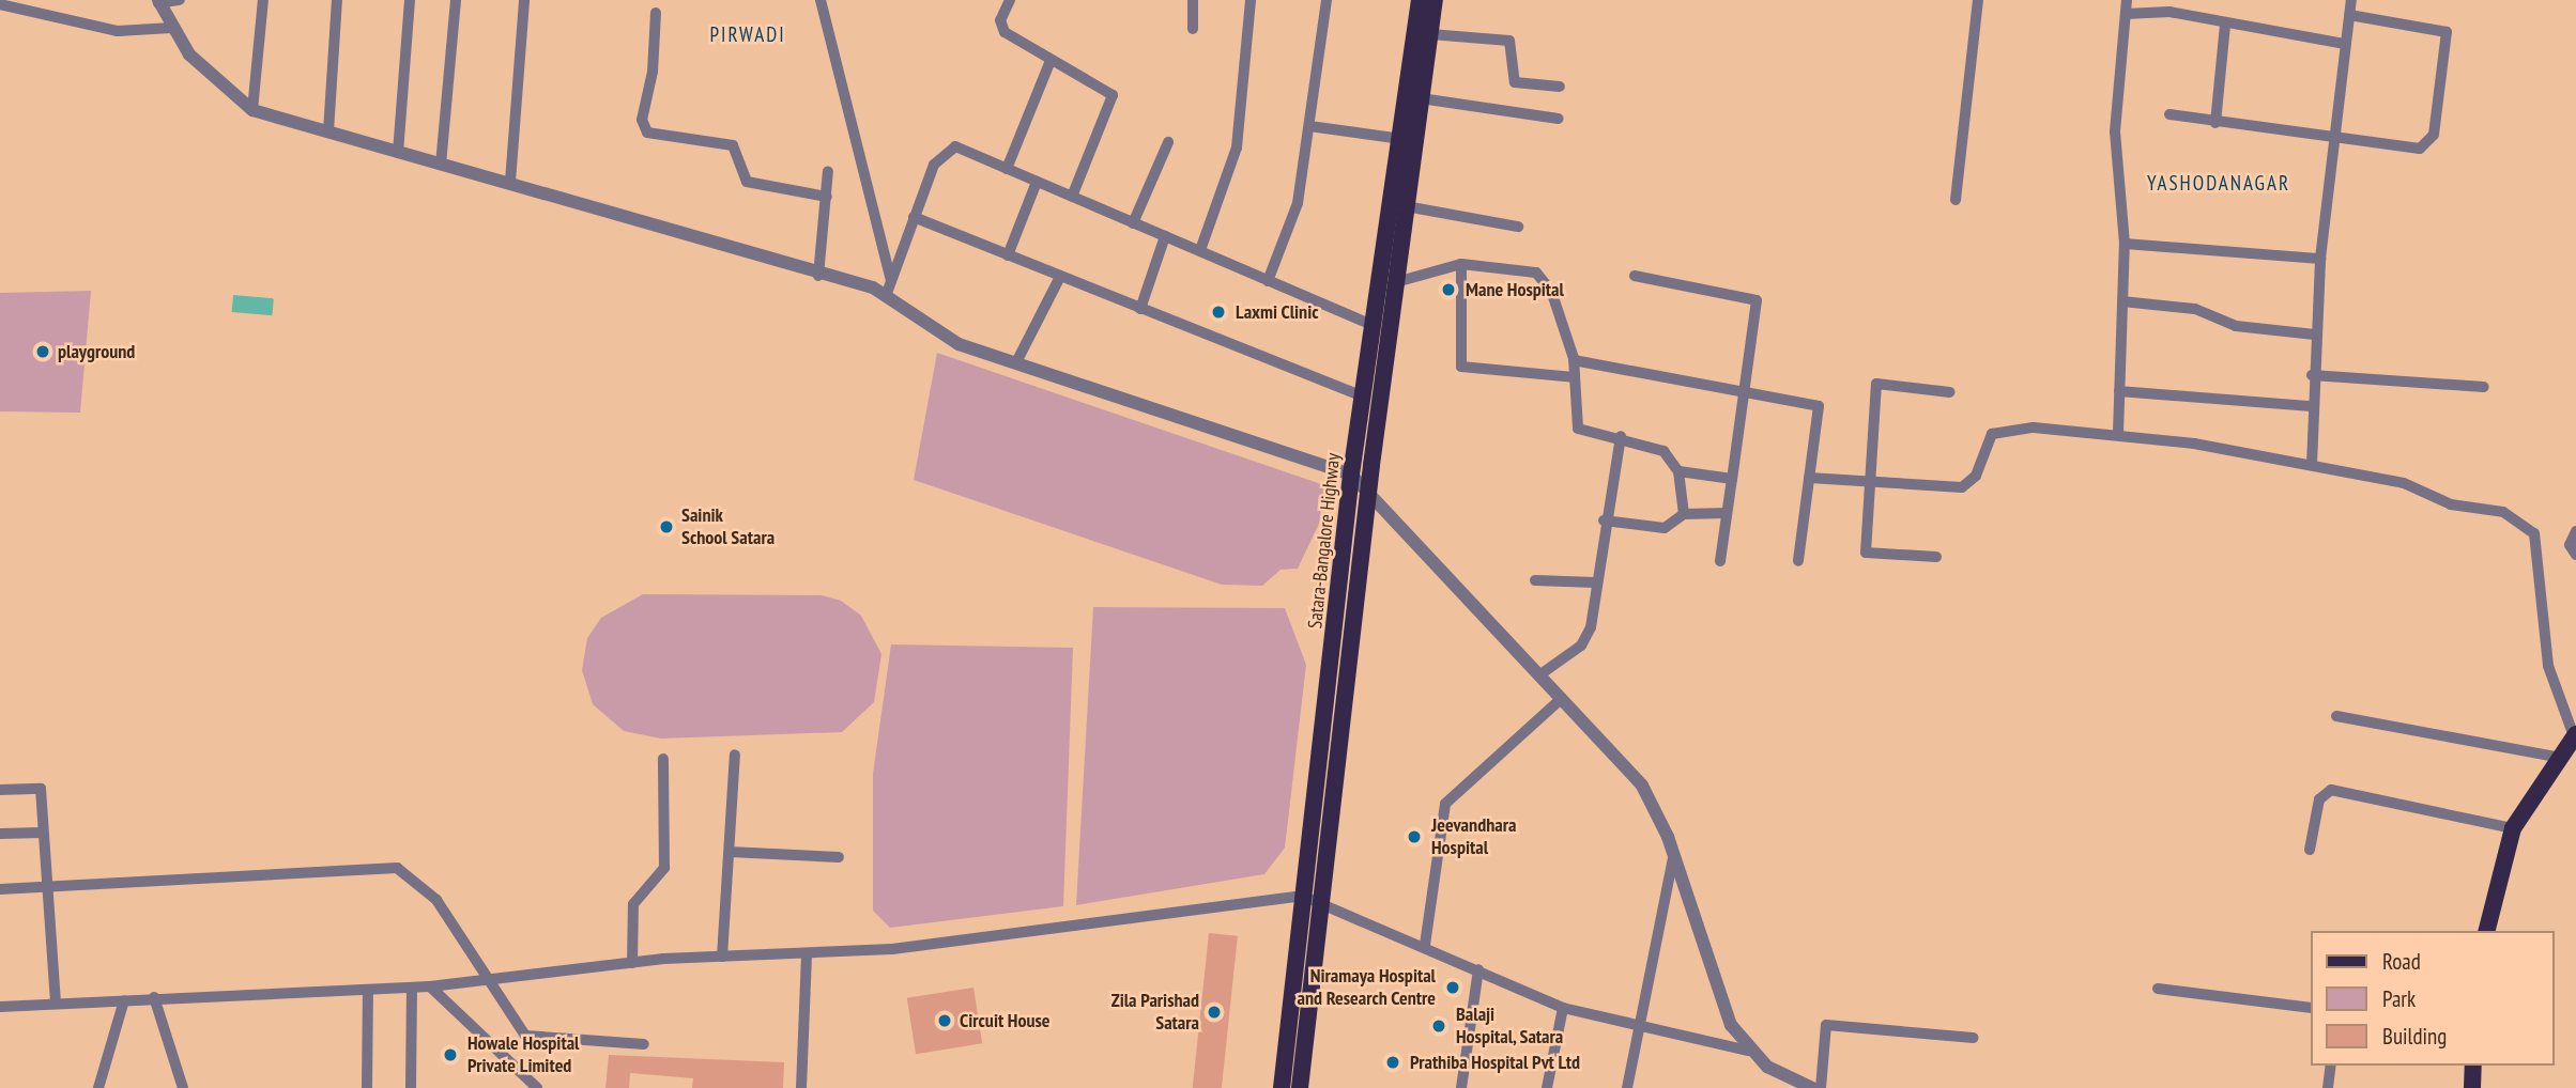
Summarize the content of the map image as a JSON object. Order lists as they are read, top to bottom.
{
  "streets": {
    "main road": ["Satara-Bangalore Highway"]
  },
  "districts": ["PIRWADI", "YASHODANAGAR"],
  "places": [
    "Mane Hospital",
    "Laxmi Clinic",
    "playground",
    "Sainik School Satara",
    "Jeevandhara Hospital",
    "Niramaya Hospital and Research Centre",
    "Zila Parishad Satara",
    "Circuit House",
    "Balaji Hospital, Satara",
    "Howale Hospital Private Limited",
    "Prathiba Hospital Pvt Ltd"
  ],
  "legend": ["Road", "Park", "Building"]
}
